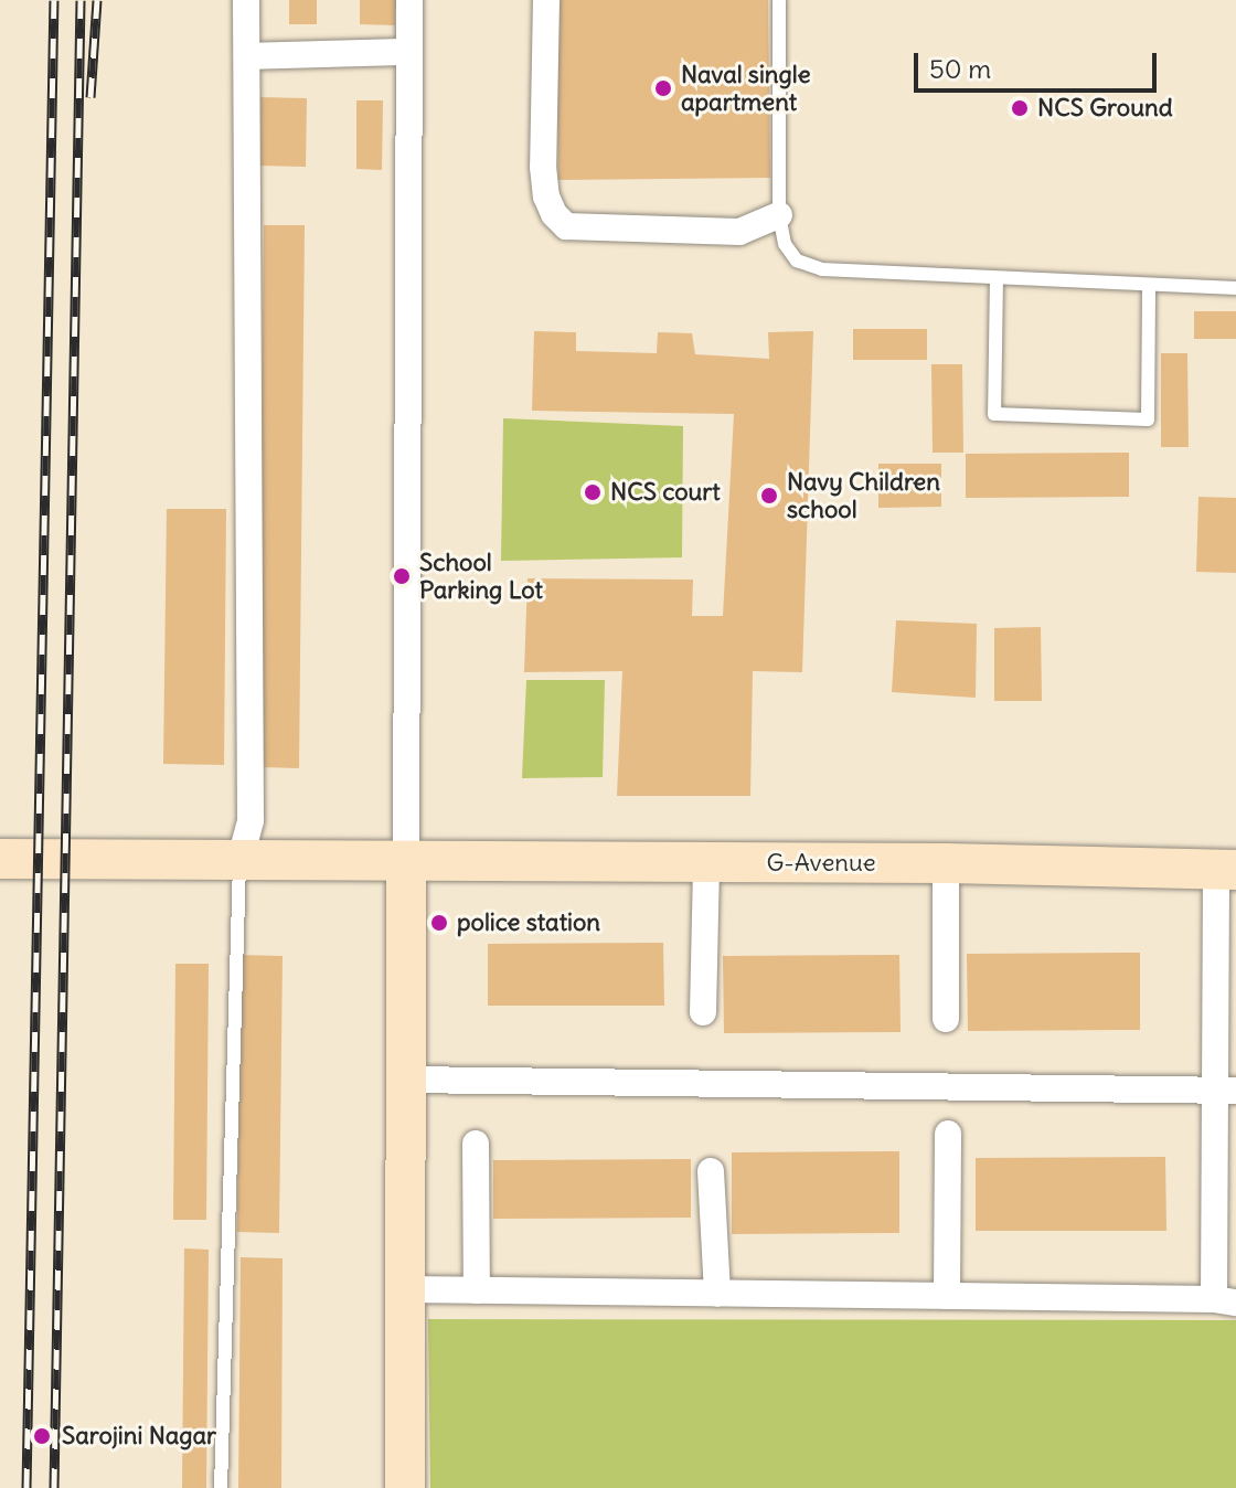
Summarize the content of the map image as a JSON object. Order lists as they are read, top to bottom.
{
  "streets": {
    "street": ["G-Avenue"]
  },
  "places": [
    "Naval single apartment",
    "NCS Ground",
    "NCS court",
    "Navy Children school",
    "School Parking Lot",
    "police station",
    "Sarojini Nagar"
  ],
  "scale_bar": "50 m"
}
